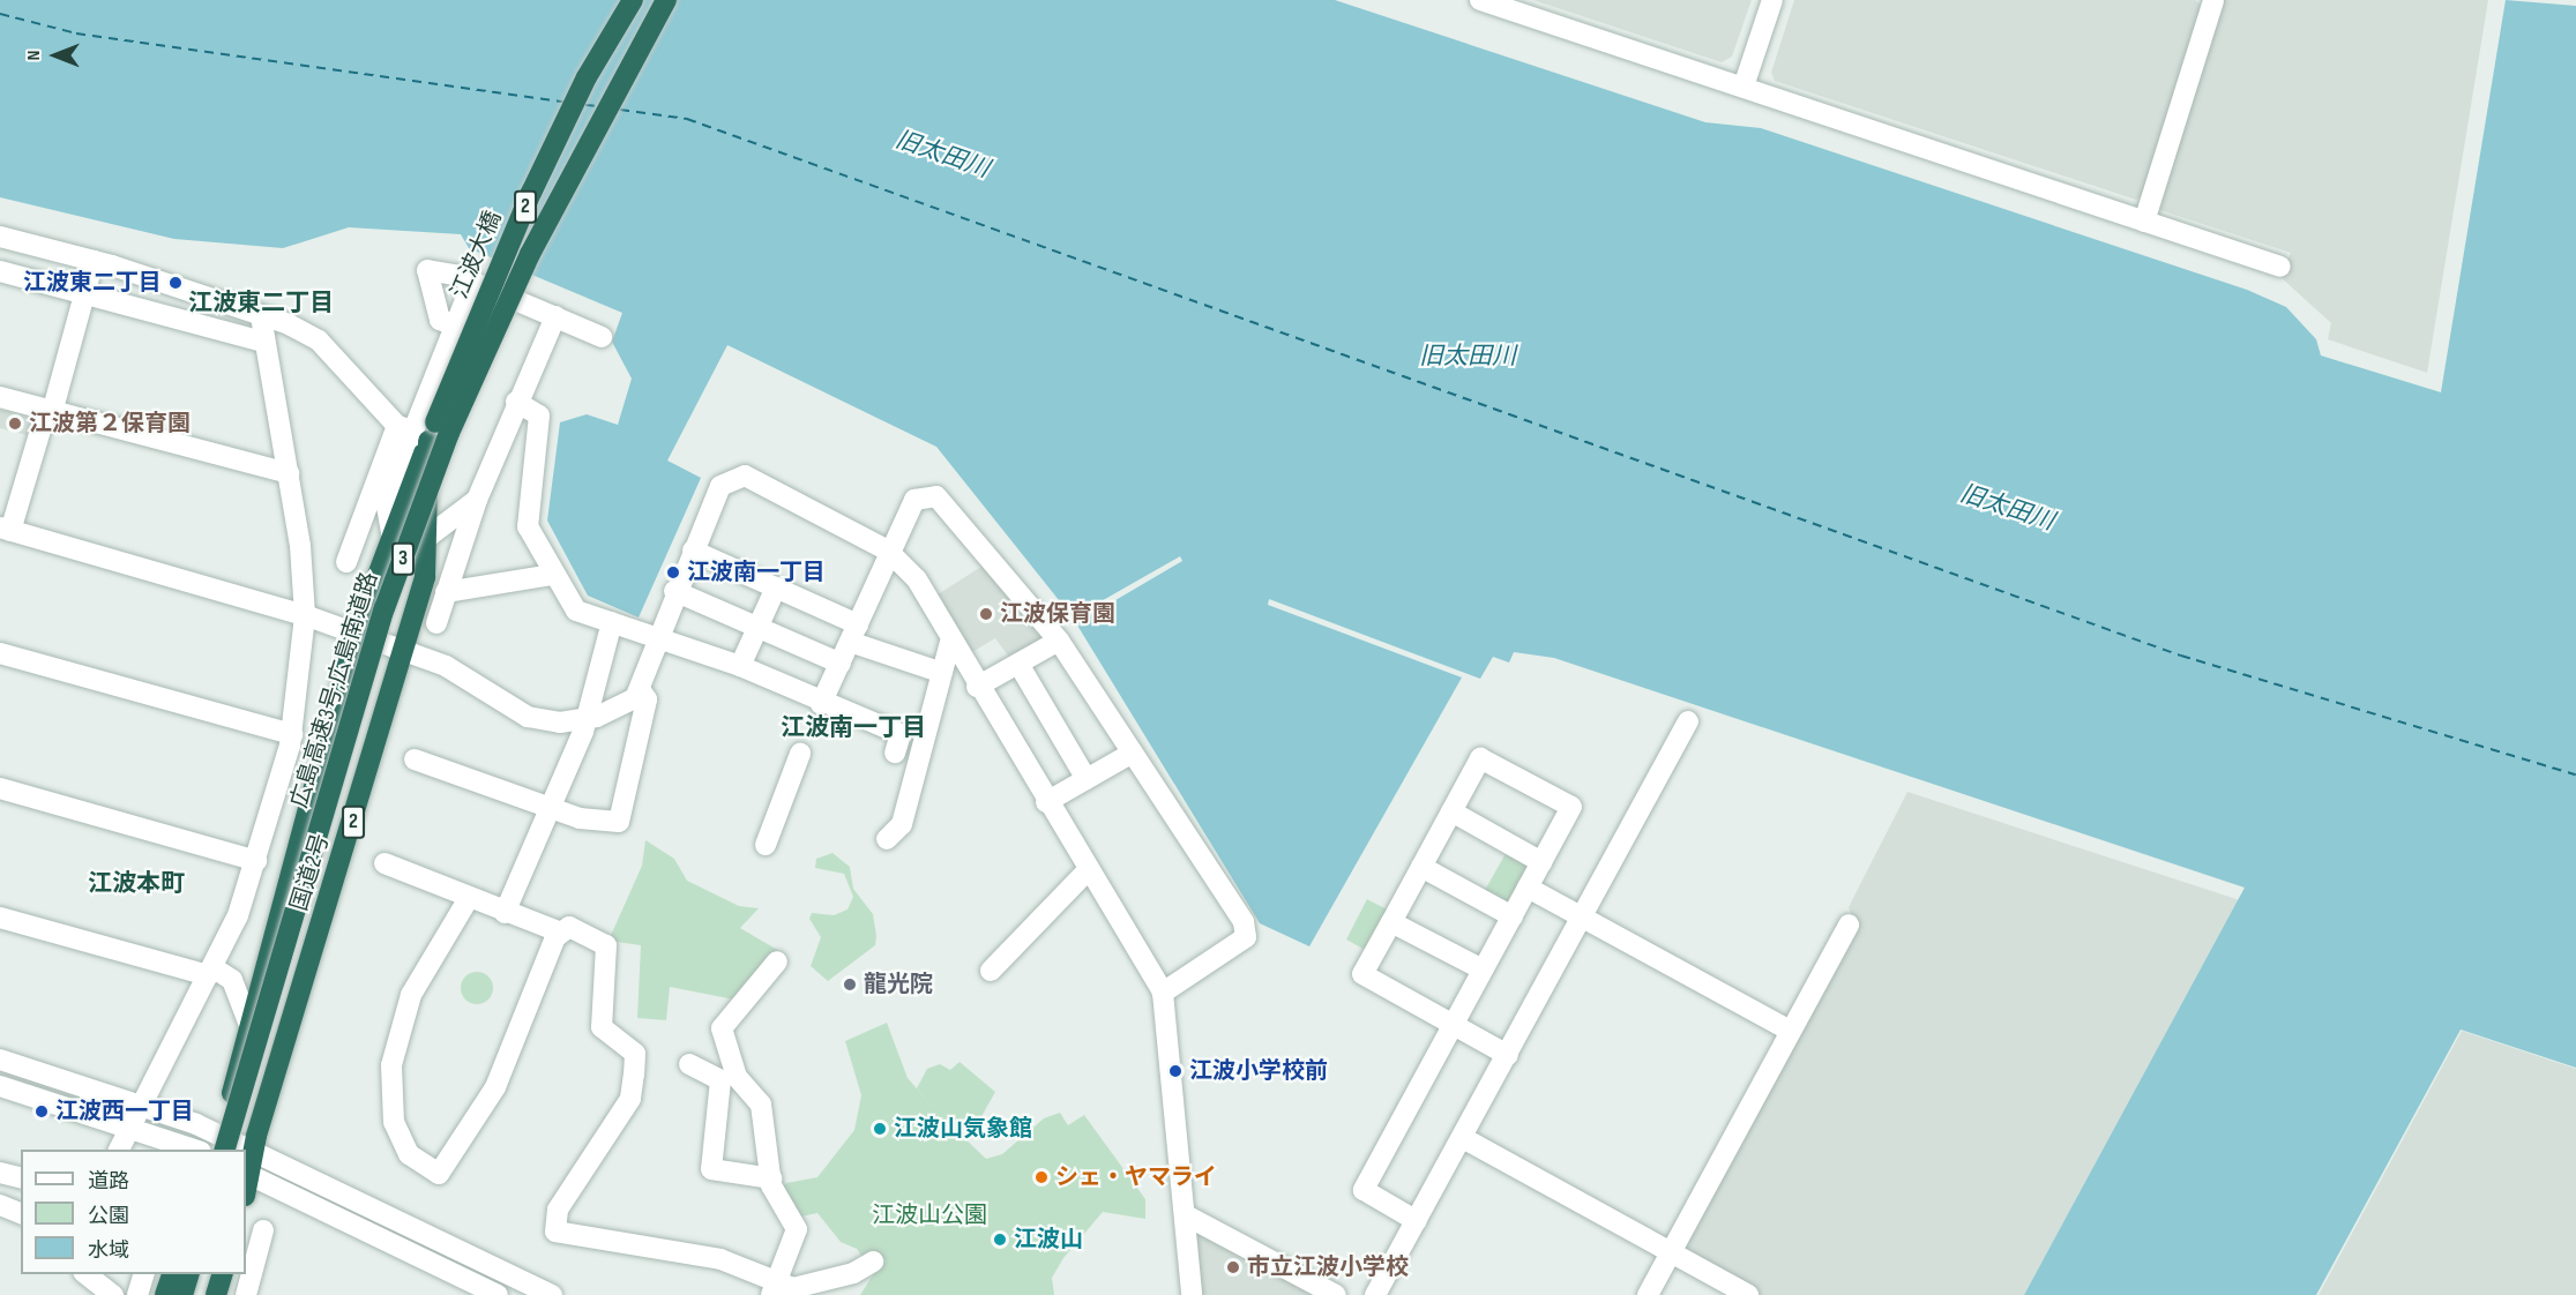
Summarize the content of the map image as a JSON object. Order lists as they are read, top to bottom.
{
  "streets": {
    "highway": [
      "2",
      "江波大橋",
      "3",
      "広島高速3号;広島南道路",
      "国道2号"
    ]
  },
  "crossings": [
    ["江波大橋", "国道2号"],
    ["広島高速3号;広島南道路", "国道2号"]
  ],
  "districts": ["江波東二丁目", "江波南一丁目", "江波本町"],
  "water": ["旧太田川"],
  "parks": ["江波山公園"],
  "places": [
    "江波東二丁目",
    "江波第２保育園",
    "江波南一丁目",
    "江波保育園",
    "龍光院",
    "江波小学校前",
    "江波西一丁目",
    "江波山気象館",
    "シェ・ヤマライ",
    "江波山",
    "市立江波小学校"
  ],
  "legend": ["道路", "公園", "水域"],
  "north": "left"
}
